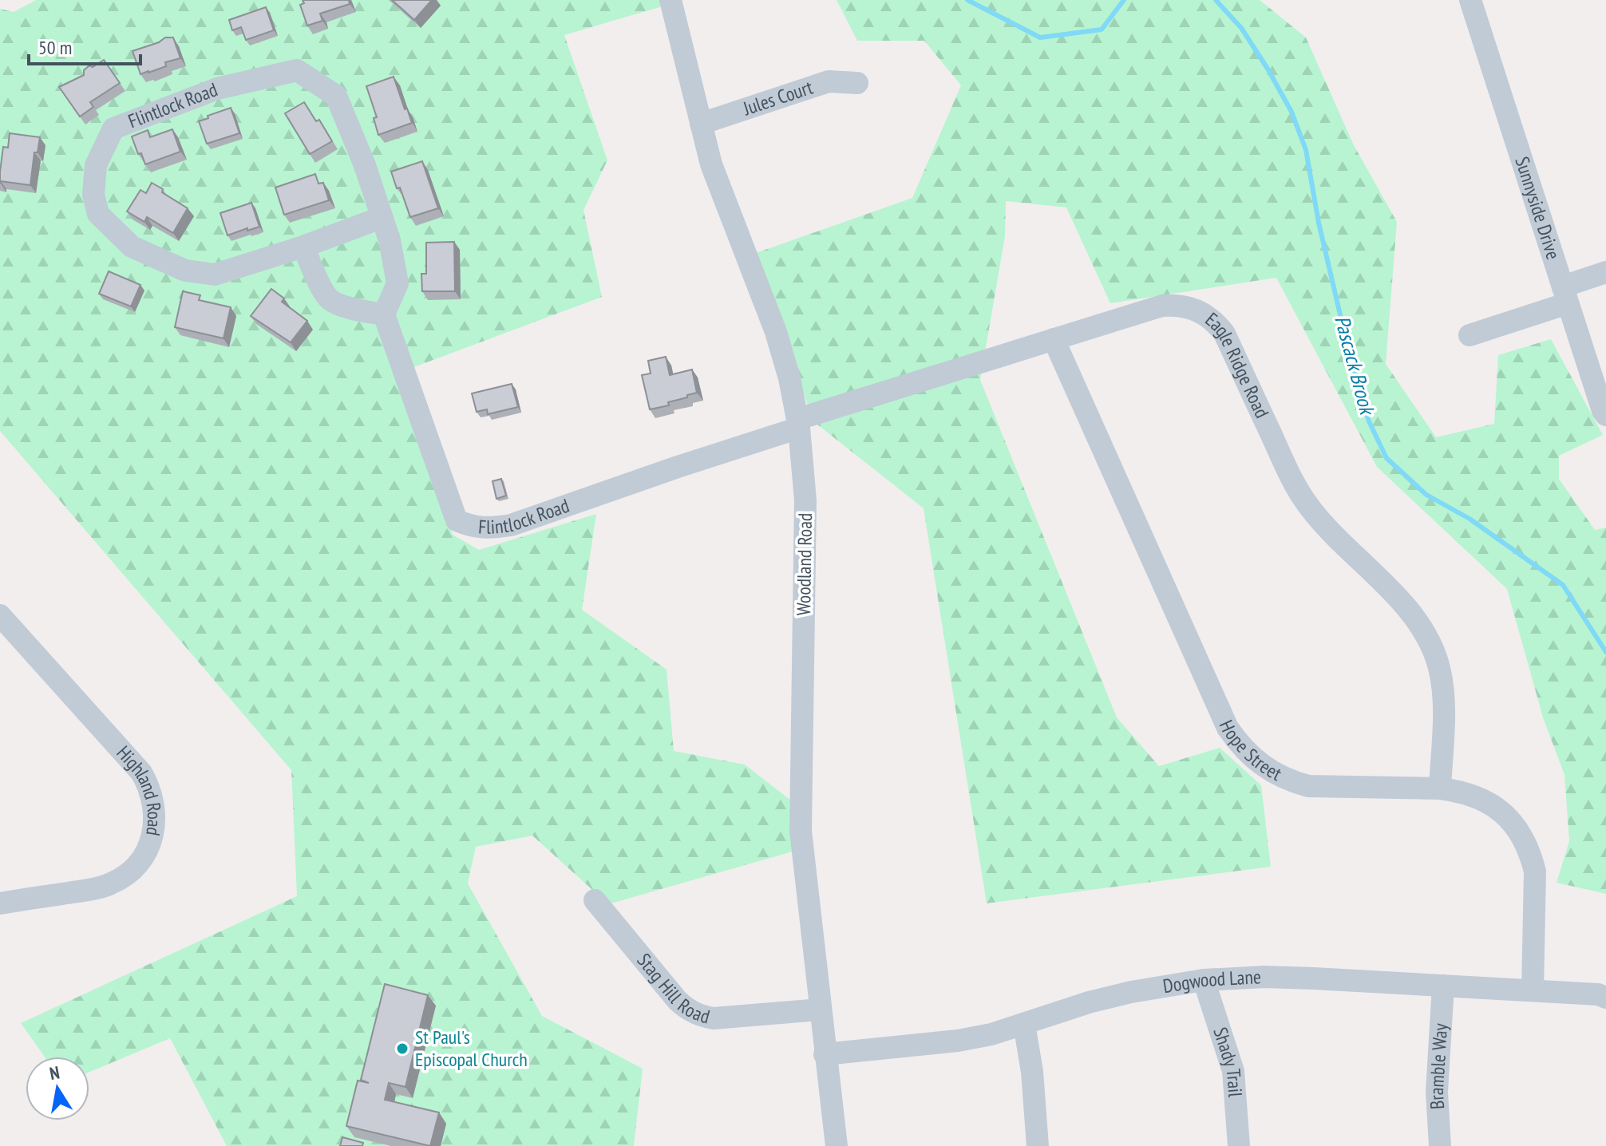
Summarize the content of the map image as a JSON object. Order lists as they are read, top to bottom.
{
  "streets": {
    "street": [
      "Jules Court",
      "Flintlock Road",
      "Sunnyside Drive",
      "Eagle Ridge Road",
      "Woodland Road",
      "Hope Street",
      "Highland Road",
      "Dogwood Lane",
      "Stag Hill Road",
      "Shady Trail",
      "Bramble Way"
    ]
  },
  "crossings": [
    ["Jules Court", "Woodland Road"],
    ["Flintlock Road", "Eagle Ridge Road"],
    ["Flintlock Road", "Woodland Road"],
    ["Eagle Ridge Road", "Woodland Road"],
    ["Eagle Ridge Road", "Hope Street"],
    ["Woodland Road", "Dogwood Lane"],
    ["Woodland Road", "Stag Hill Road"],
    ["Hope Street", "Dogwood Lane"],
    ["Dogwood Lane", "Shady Trail"],
    ["Dogwood Lane", "Bramble Way"]
  ],
  "water": ["Pascack Brook"],
  "places": ["St Paul's Episcopal Church"],
  "scale_bar": "50 m",
  "north": "top"
}
